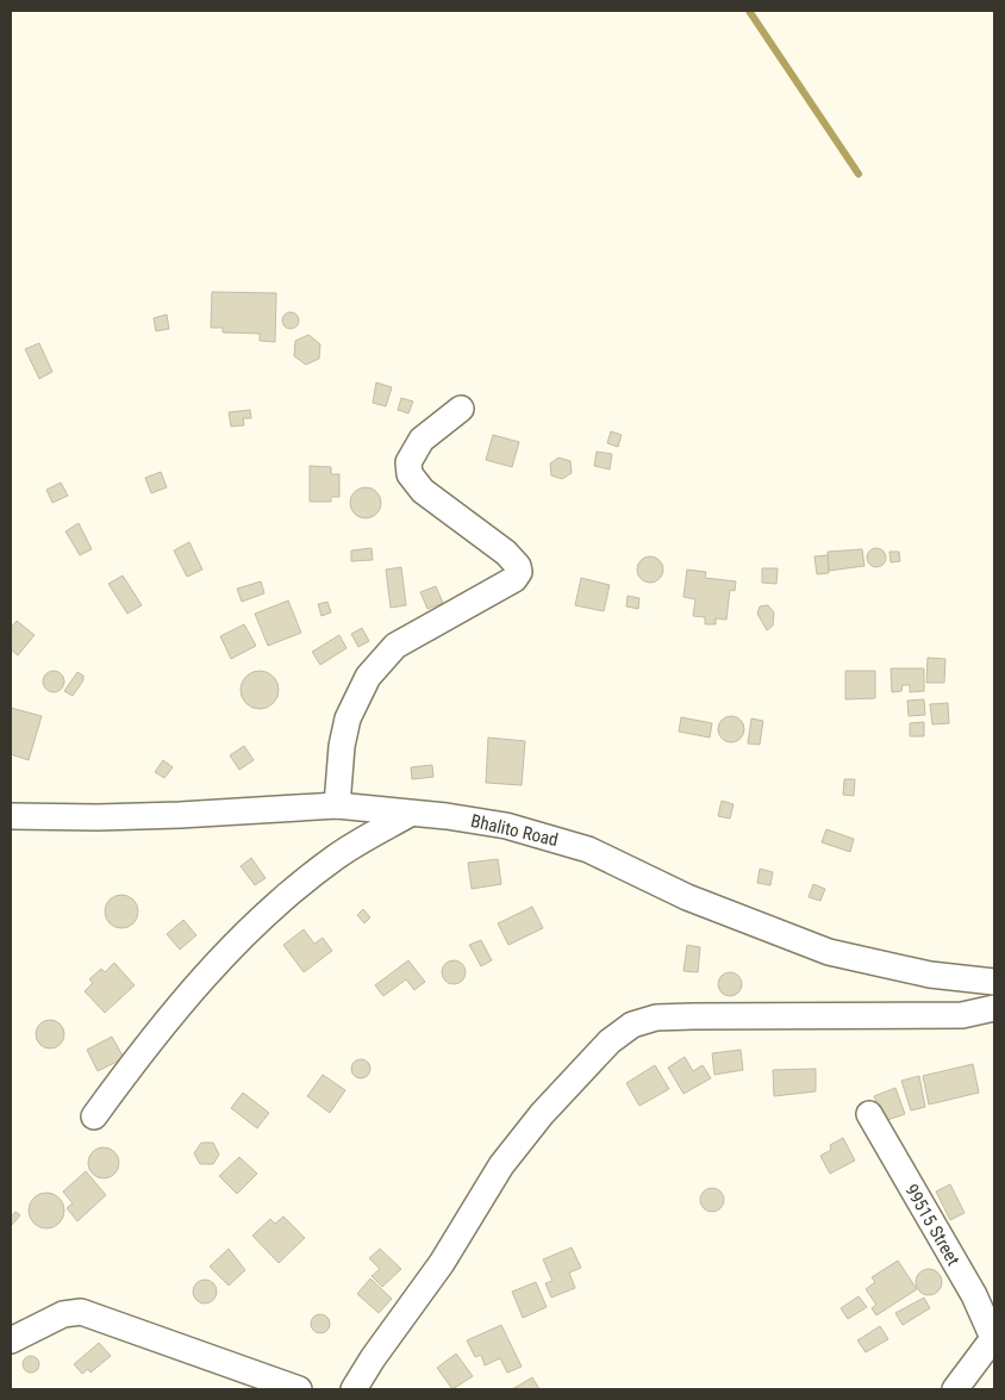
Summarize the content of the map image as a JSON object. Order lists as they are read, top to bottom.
{
  "streets": {
    "street": ["Bhalito Road", "99515 Street"]
  }
}
